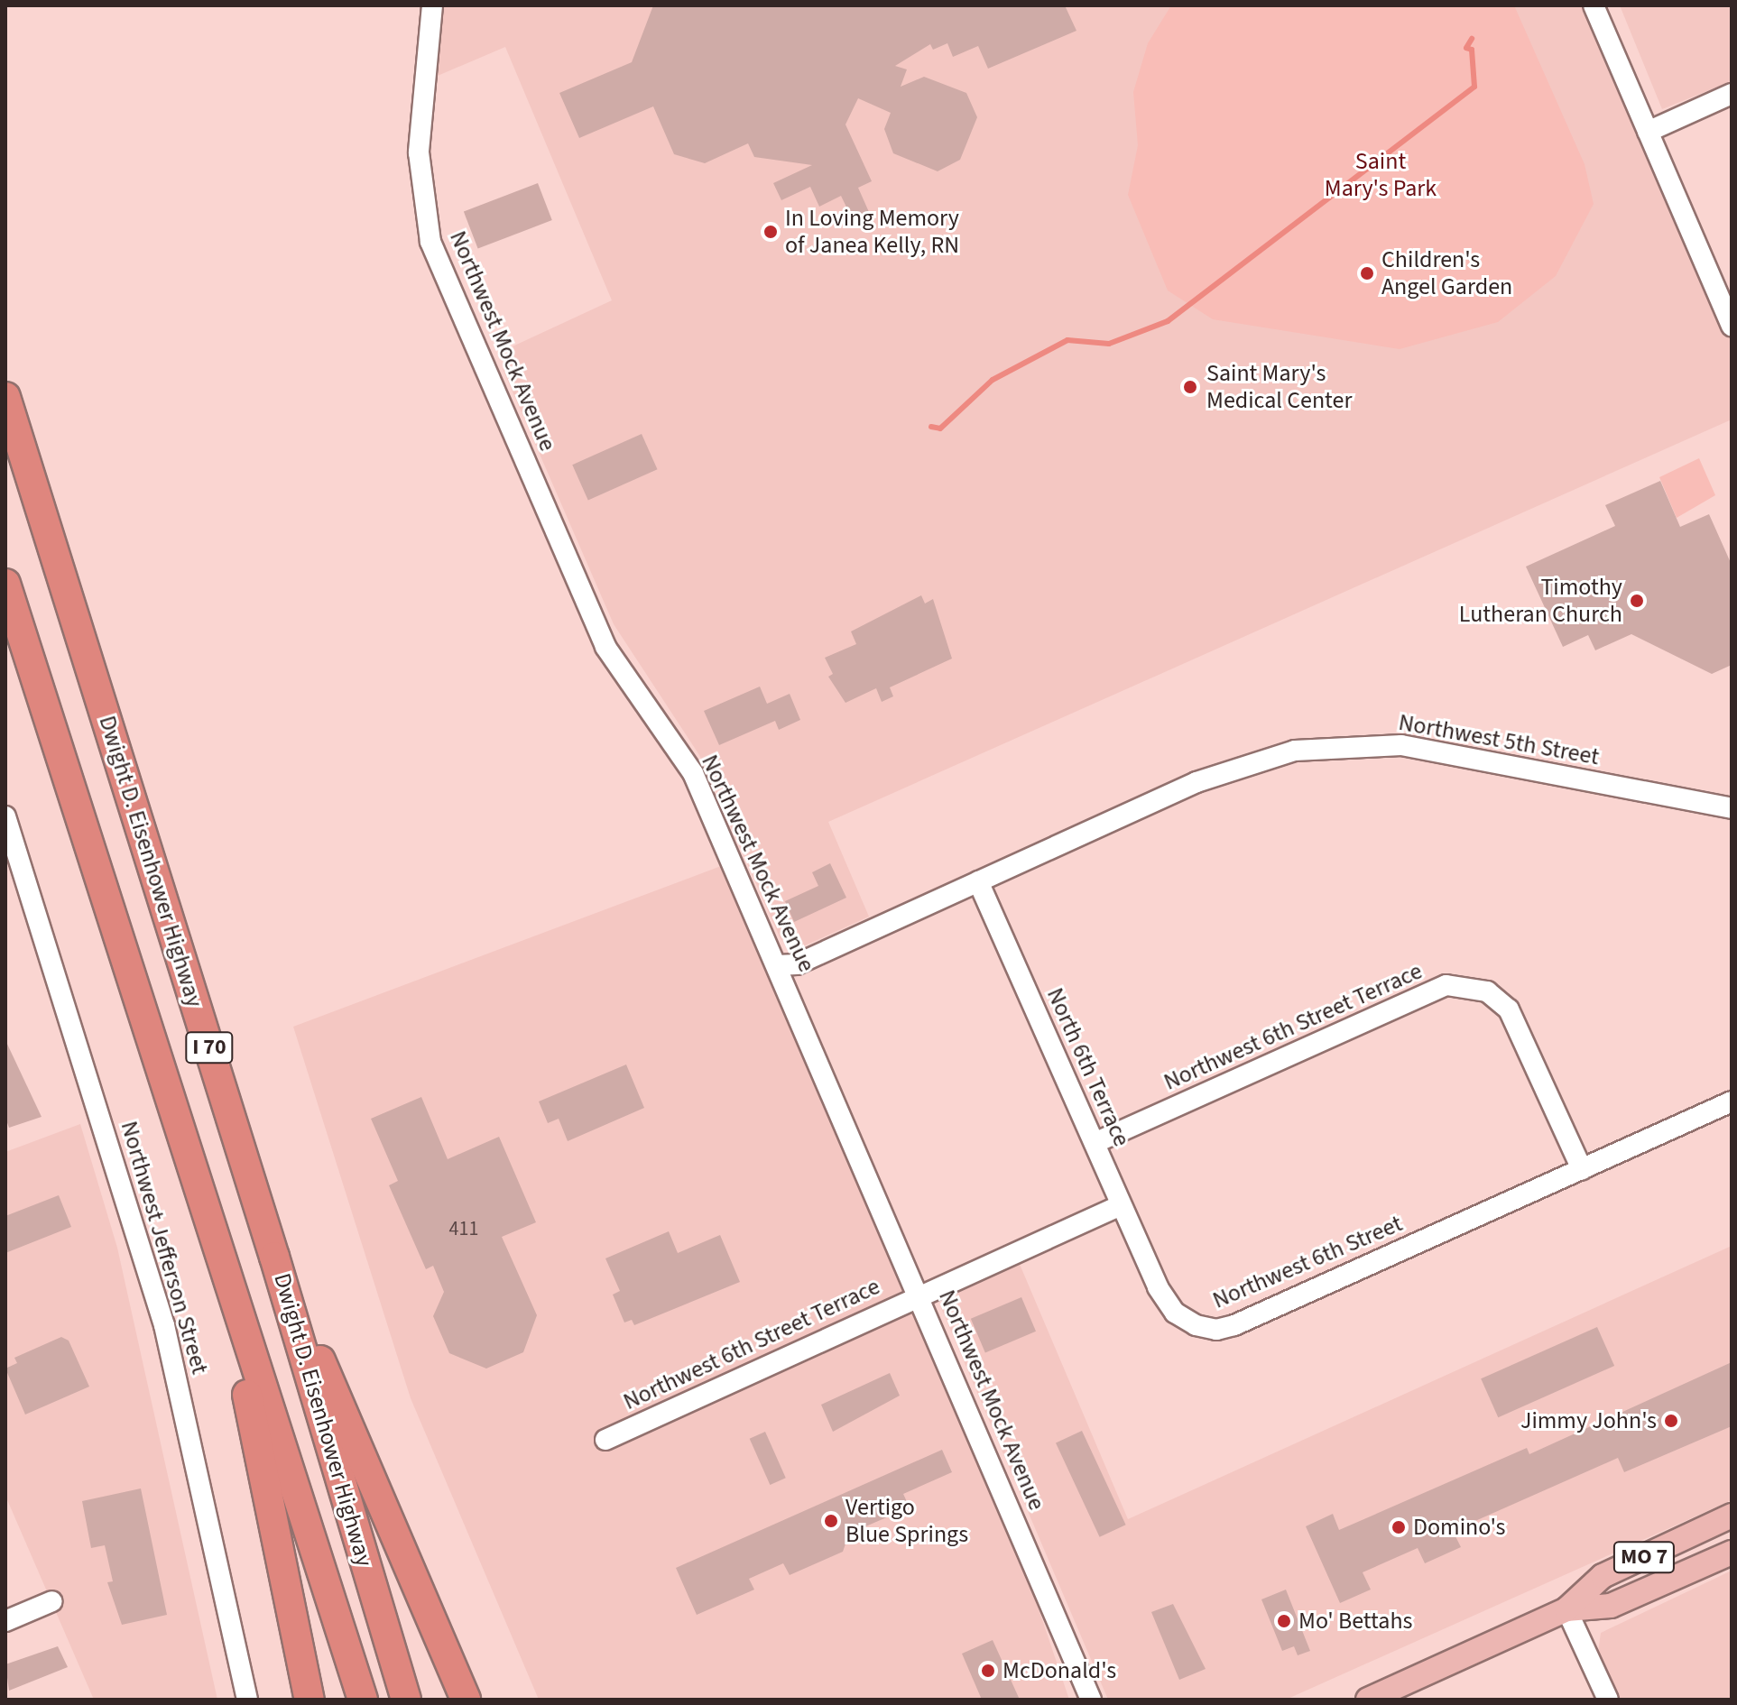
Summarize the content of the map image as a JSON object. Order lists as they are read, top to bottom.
{
  "streets": {
    "highway": ["Dwight D. Eisenhower Highway", "I 70"],
    "main road": ["MO 7"],
    "street": [
      "Northwest Mock Avenue",
      "Northwest 5th Street",
      "Northwest 6th Street Terrace",
      "North 6th Terrace",
      "Northwest Jefferson Street",
      "Northwest 6th Street"
    ]
  },
  "crossings": [
    ["Northwest Mock Avenue", "Northwest 5th Street"],
    ["Northwest Mock Avenue", "Northwest 6th Street Terrace"],
    ["Northwest 5th Street", "North 6th Terrace"],
    ["Northwest 6th Street Terrace", "North 6th Terrace"],
    ["Northwest 6th Street Terrace", "Northwest 6th Street"],
    ["North 6th Terrace", "Northwest 6th Street"]
  ],
  "parks": ["Saint Mary's Park"],
  "places": [
    "In Loving Memory of Janea Kelly, RN",
    "Children's Angel Garden",
    "Saint Mary's Medical Center",
    "Timothy Lutheran Church",
    "Jimmy John's",
    "Vertigo Blue Springs",
    "Domino's",
    "Mo' Bettahs",
    "McDonald's"
  ],
  "house_numbers": ["411"]
}
